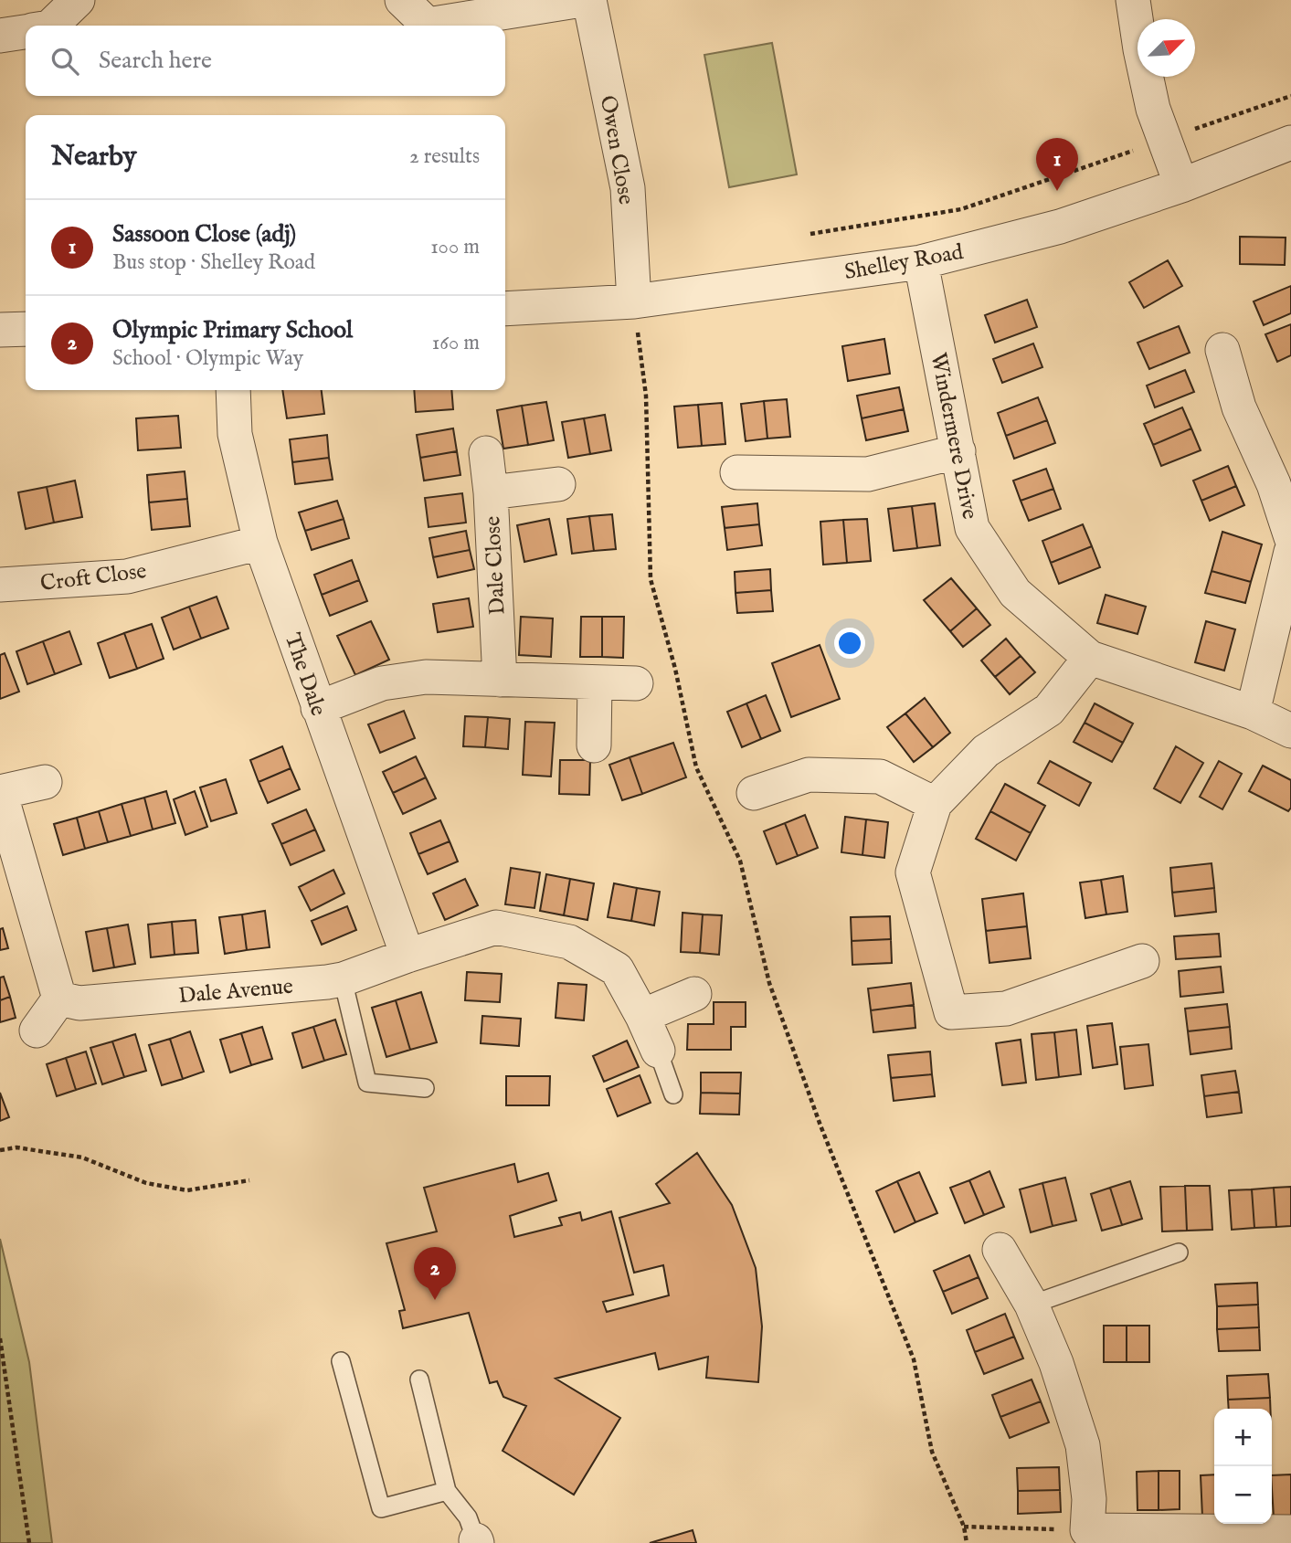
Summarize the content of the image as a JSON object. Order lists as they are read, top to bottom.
{
  "streets": {
    "street": [
      "Owen Close",
      "Shelley Road",
      "Windermere Drive",
      "Dale Close",
      "Croft Close",
      "The Dale",
      "Dale Avenue"
    ]
  },
  "crossings": [
    ["Owen Close", "Shelley Road"],
    ["Shelley Road", "Windermere Drive"],
    ["Croft Close", "The Dale"],
    ["The Dale", "Dale Avenue"]
  ],
  "north": "top right",
  "page": {
    "search": "Search here",
    "heading": ["Nearby", "2 results"],
    "pins": ["1", "2"],
    "list": [
      {
        "mark": "1",
        "name": "Sassoon Close (adj)",
        "note": "Bus stop · Shelley Road",
        "value": "100 m"
      },
      {
        "mark": "2",
        "name": "Olympic Primary School",
        "note": "School · Olympic Way",
        "value": "160 m"
      }
    ],
    "map_buttons": ["+", "−"]
  }
}
